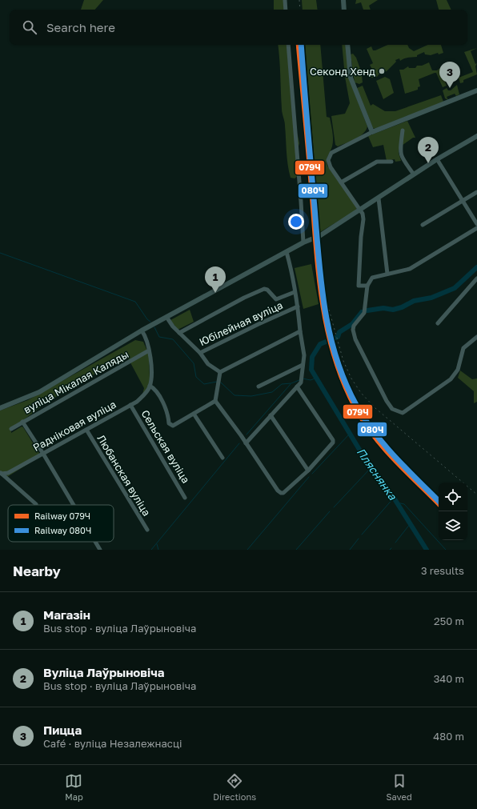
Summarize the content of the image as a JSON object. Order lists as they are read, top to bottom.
{
  "streets": {
    "street": [
      "Юбілейная вуліца",
      "вуліца Мікалая Каляды",
      "Радніковая вуліца",
      "Сельская вуліца",
      "Любанская вуліца"
    ]
  },
  "crossings": [
    ["Радніковая вуліца", "Сельская вуліца"],
    ["Радніковая вуліца", "Любанская вуліца"]
  ],
  "water": ["Пляснянка"],
  "places": ["Секонд Хенд"],
  "lines": ["rail line 079Ч", "rail line 080Ч"],
  "legend": ["Railway 079Ч", "Railway 080Ч"],
  "page": {
    "search": "Search here",
    "pins": ["3", "2", "1"],
    "heading": ["Nearby", "3 results"],
    "list": [
      {
        "mark": "1",
        "name": "Магазін",
        "note": "Bus stop · вуліца Лаўрыновіча",
        "value": "250 m"
      },
      {
        "mark": "2",
        "name": "Вуліца Лаўрыновіча",
        "note": "Bus stop · вуліца Лаўрыновіча",
        "value": "340 m"
      },
      {
        "mark": "3",
        "name": "Пицца",
        "note": "Café · вуліца Незалежнасці",
        "value": "480 m"
      }
    ],
    "nav": ["Map", "Directions", "Saved"]
  }
}
